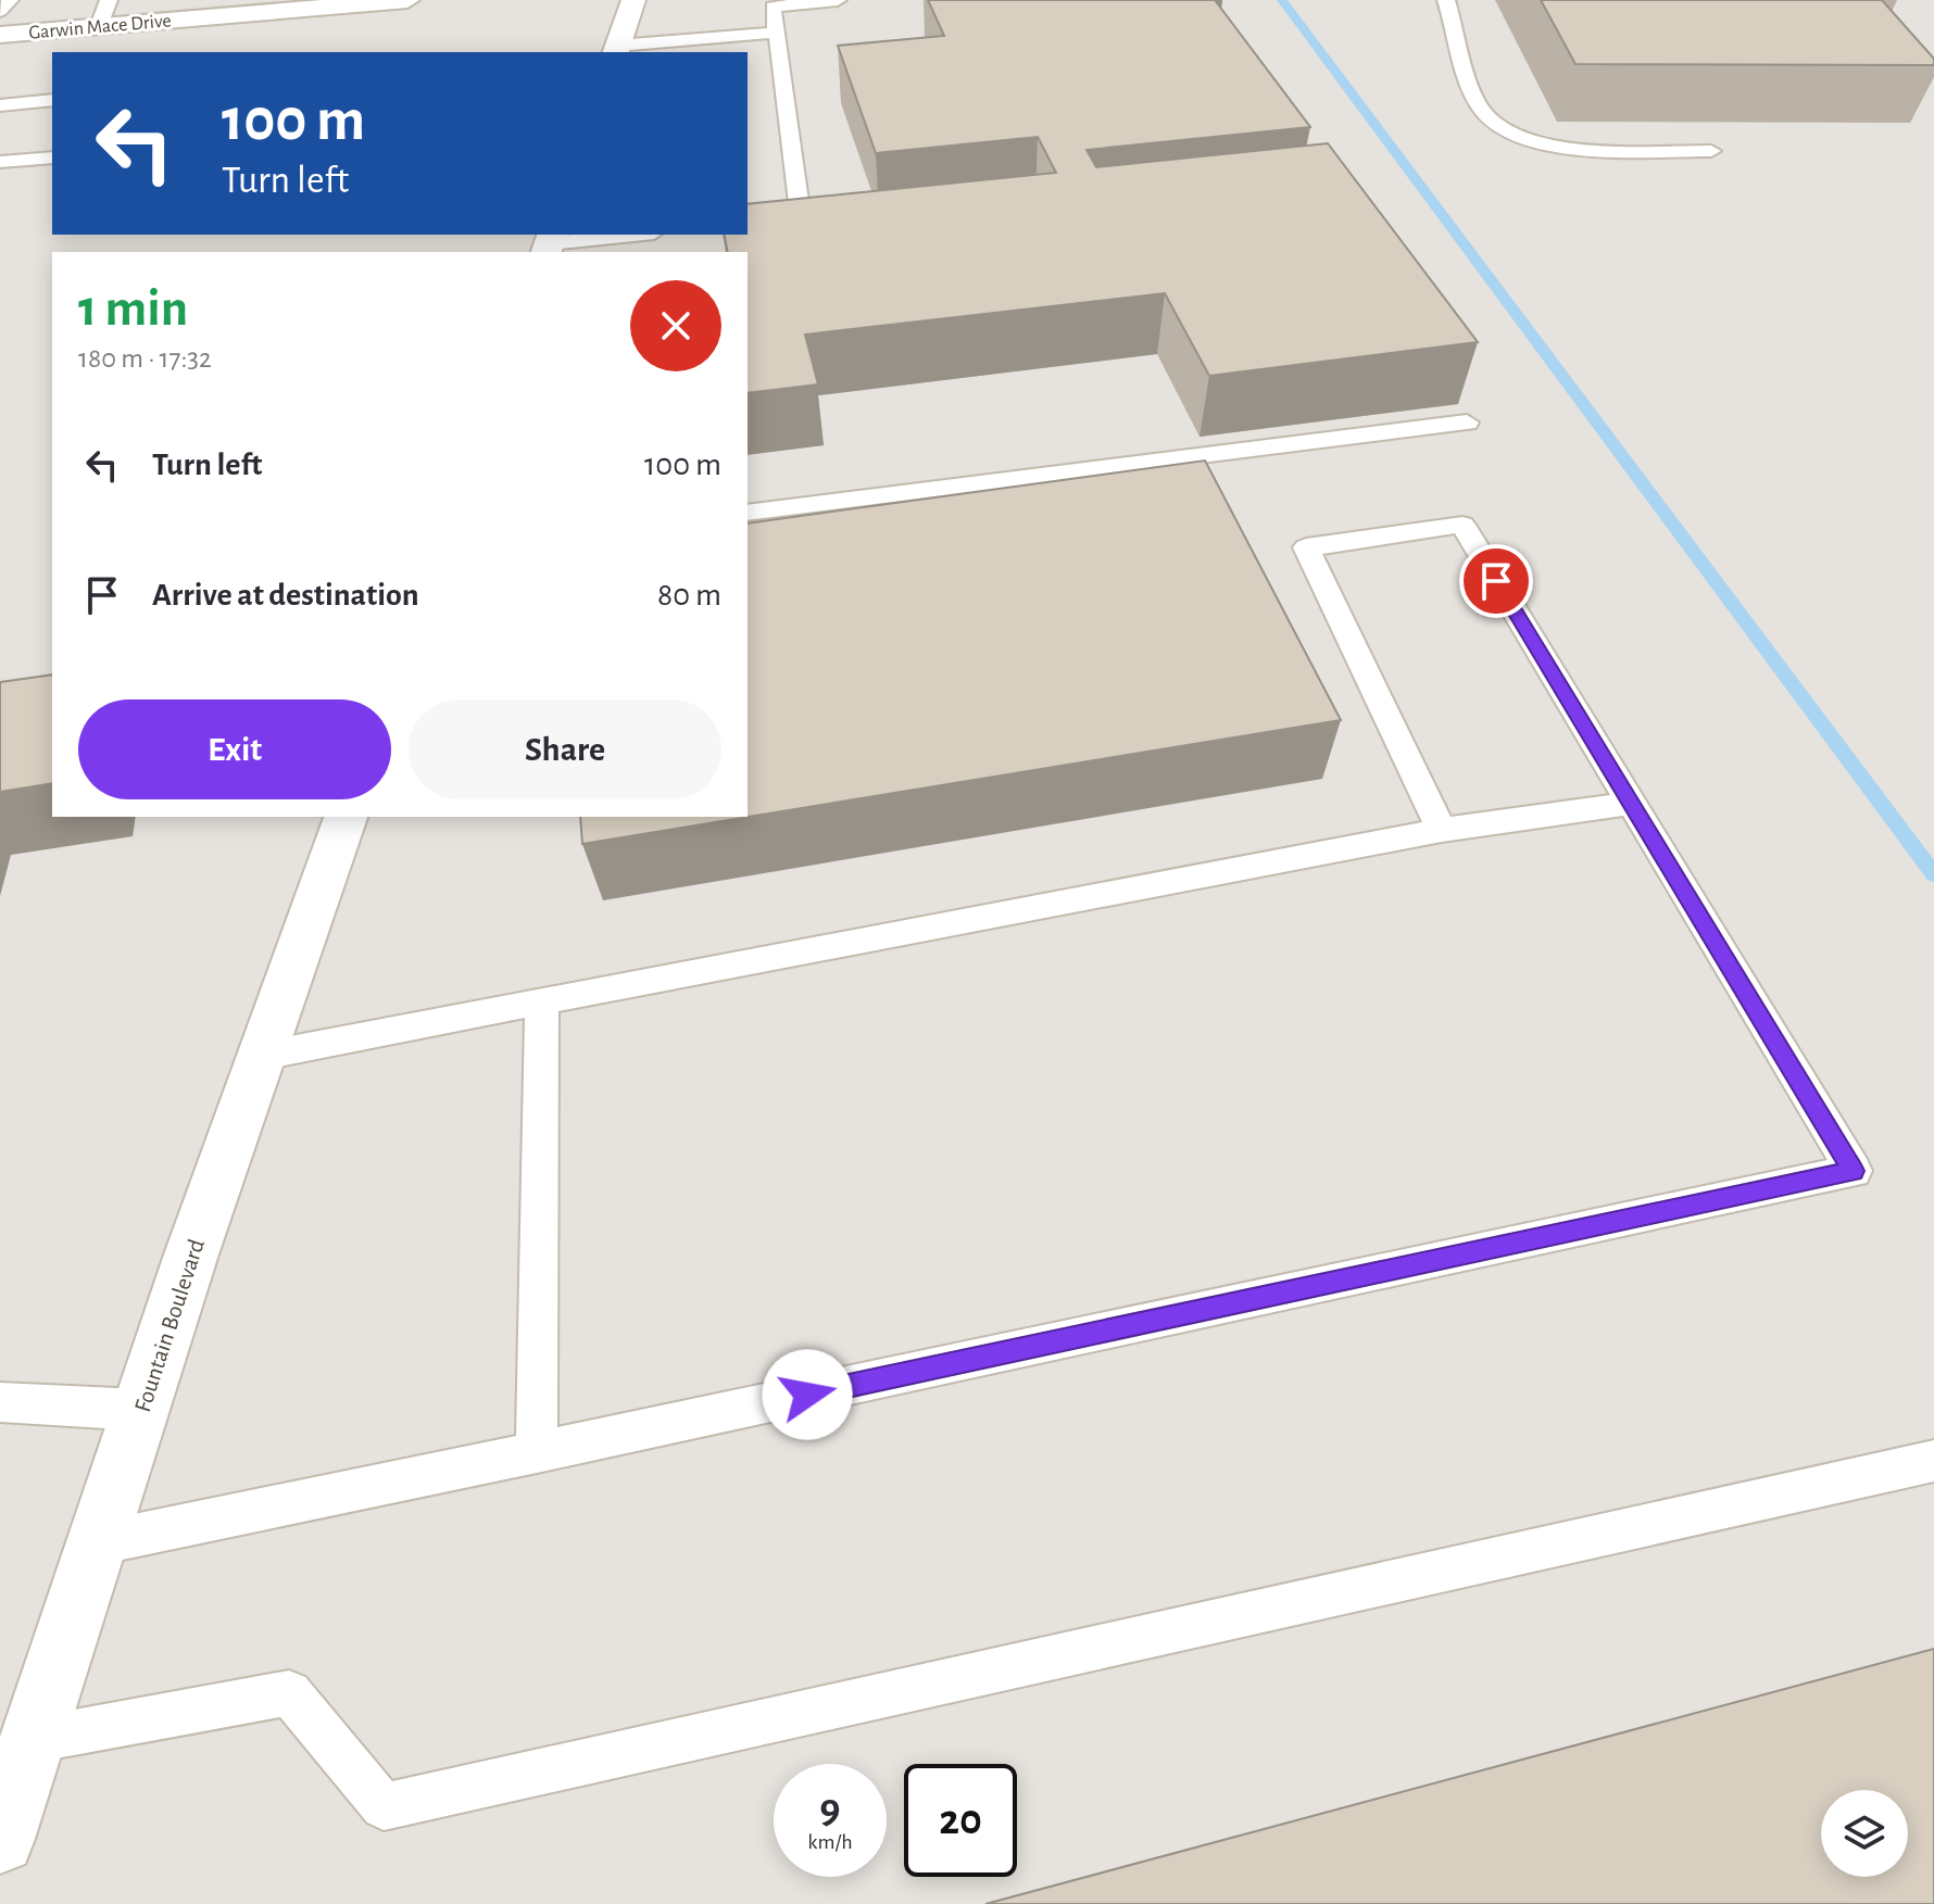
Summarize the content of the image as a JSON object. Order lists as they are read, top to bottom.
{
  "streets": {
    "street": ["Garwin Mace Drive", "Fountain Boulevard"]
  },
  "page": {
    "turn": ["100 m", "Turn left"],
    "heading": ["1 min", "180 m · 17:32"],
    "list": [
      {
        "name": "Turn left",
        "value": "100 m"
      },
      {
        "name": "Arrive at destination",
        "value": "80 m"
      }
    ],
    "buttons": ["Exit", "Share"],
    "speed": "9 km/h",
    "limit": "20"
  }
}
